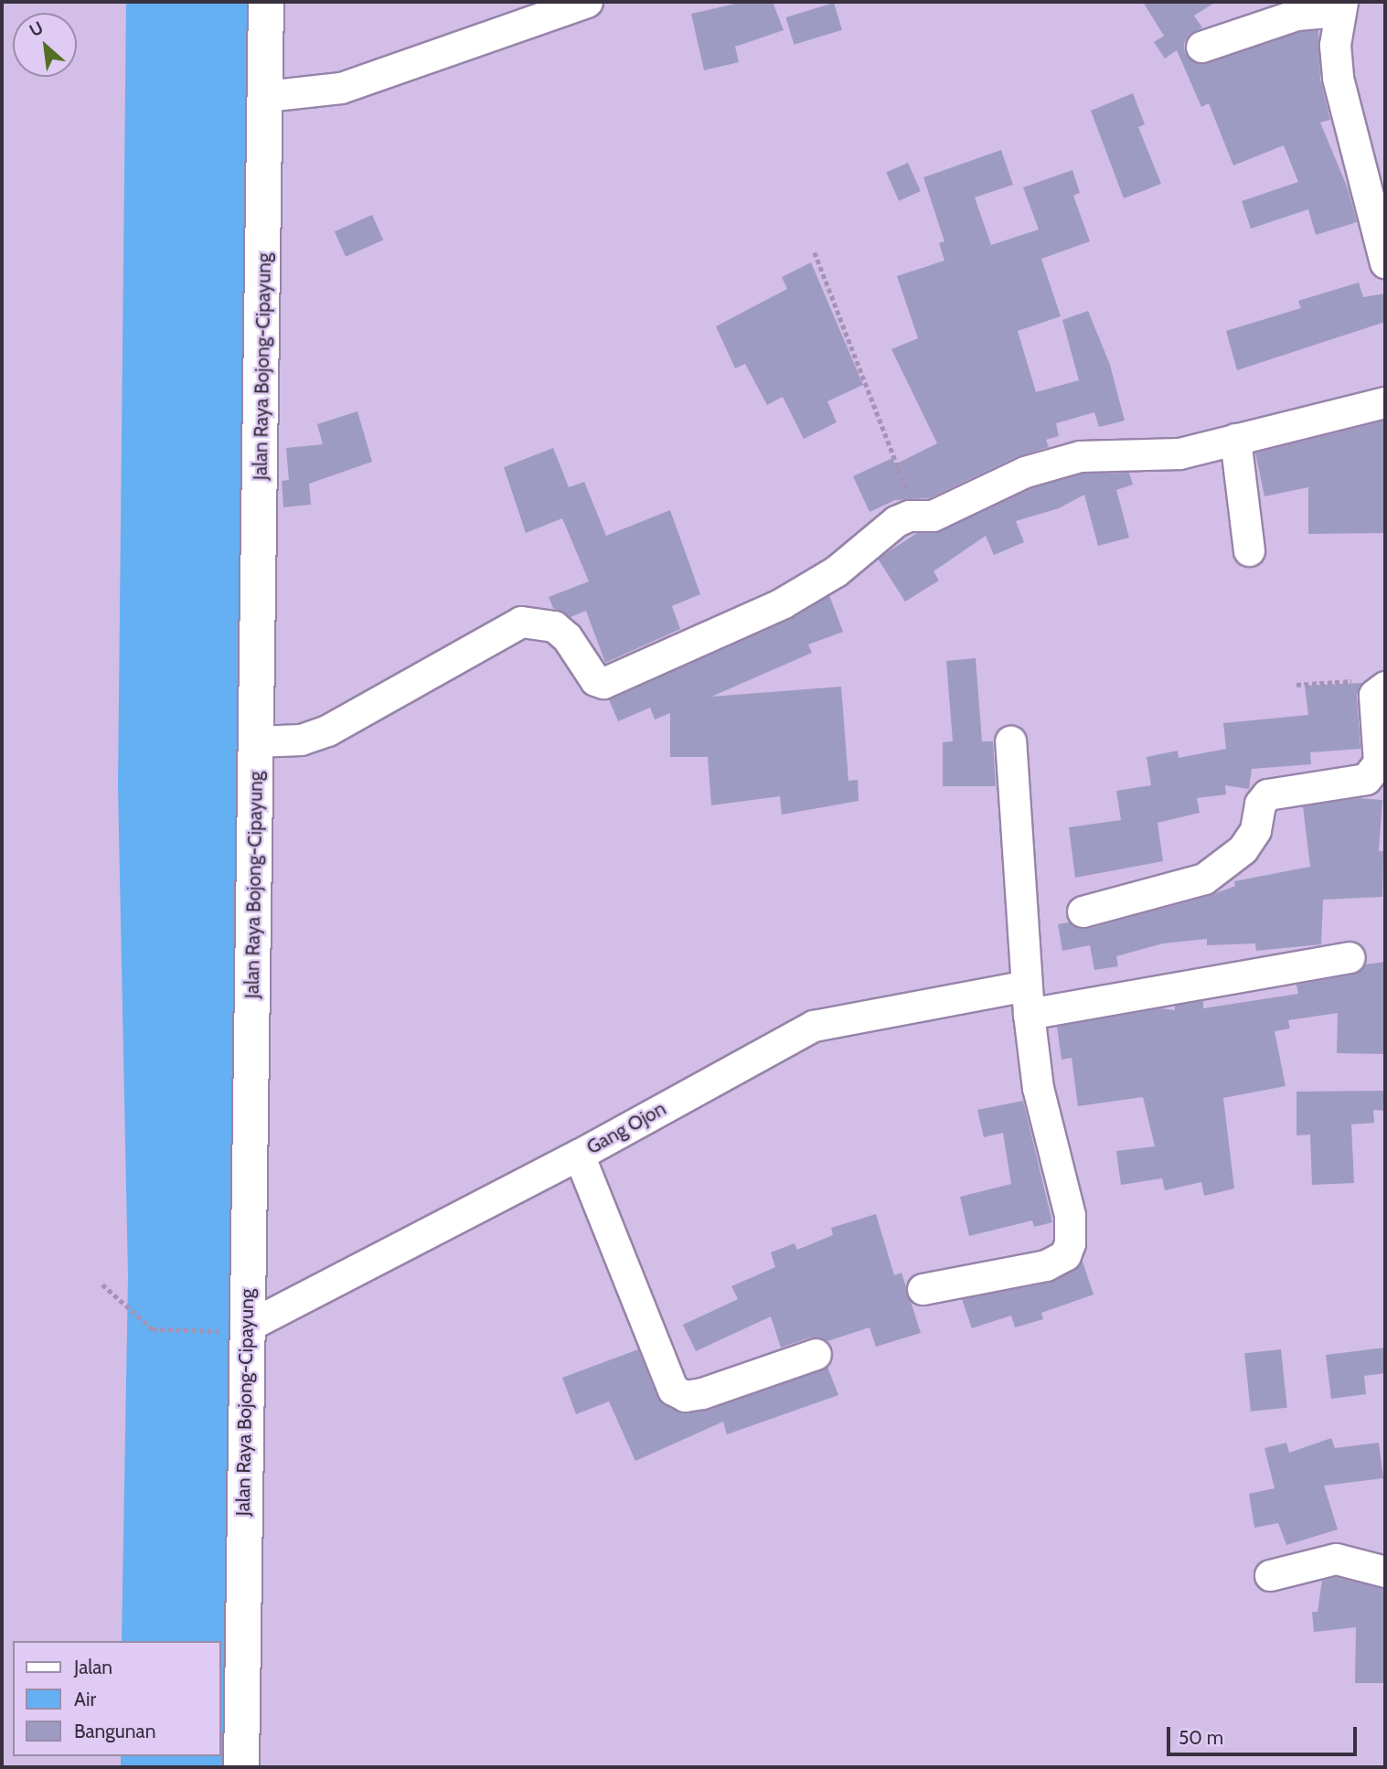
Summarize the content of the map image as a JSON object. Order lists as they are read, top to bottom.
{
  "streets": {
    "street": ["Jalan Raya Bojong-Cipayung", "Gang Ojon"]
  },
  "crossings": [
    ["Jalan Raya Bojong-Cipayung", "Gang Ojon"]
  ],
  "legend": ["Jalan", "Air", "Bangunan"],
  "scale_bar": "50 m",
  "north": "top left"
}
